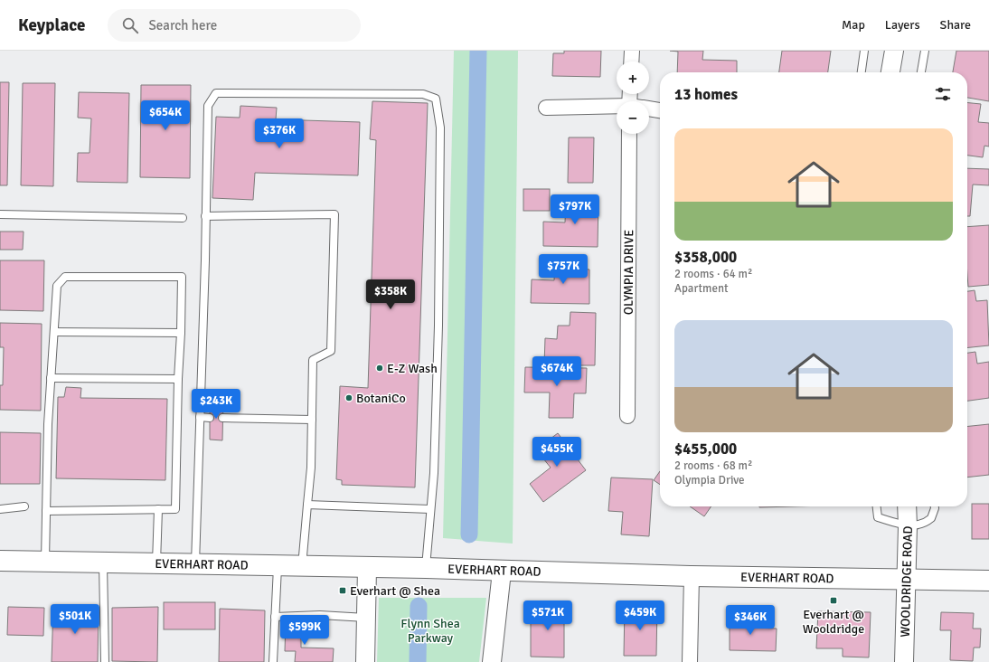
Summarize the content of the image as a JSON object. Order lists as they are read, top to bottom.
{
  "streets": {
    "main road": ["EVERHART ROAD"],
    "street": ["OLYMPIA DRIVE", "WOOLDRIDGE ROAD"]
  },
  "crossings": [
    ["EVERHART ROAD", "WOOLDRIDGE ROAD"]
  ],
  "parks": ["Flynn Shea Parkway"],
  "places": {
    "other": ["E-Z Wash", "BotaniCo"],
    "transit": ["Everhart @ Shea", "Everhart @ Wooldridge"]
  },
  "page": {
    "header": "Keyplace",
    "search": "Search here",
    "nav": ["Map", "Layers", "Share"],
    "map_buttons": ["+", "−"],
    "heading": "13 homes",
    "price": [
      "$654K",
      "$376K",
      "$797K",
      "$757K",
      "$358K",
      "$674K",
      "$243K",
      "$455K",
      "$571K",
      "$459K",
      "$501K",
      "$346K",
      "$599K"
    ],
    "list": [
      {
        "name": "$358,000",
        "note": "2 rooms · 64 m² · Apartment"
      },
      {
        "name": "$455,000",
        "note": "2 rooms · 68 m² · Olympia Drive"
      }
    ]
  }
}
